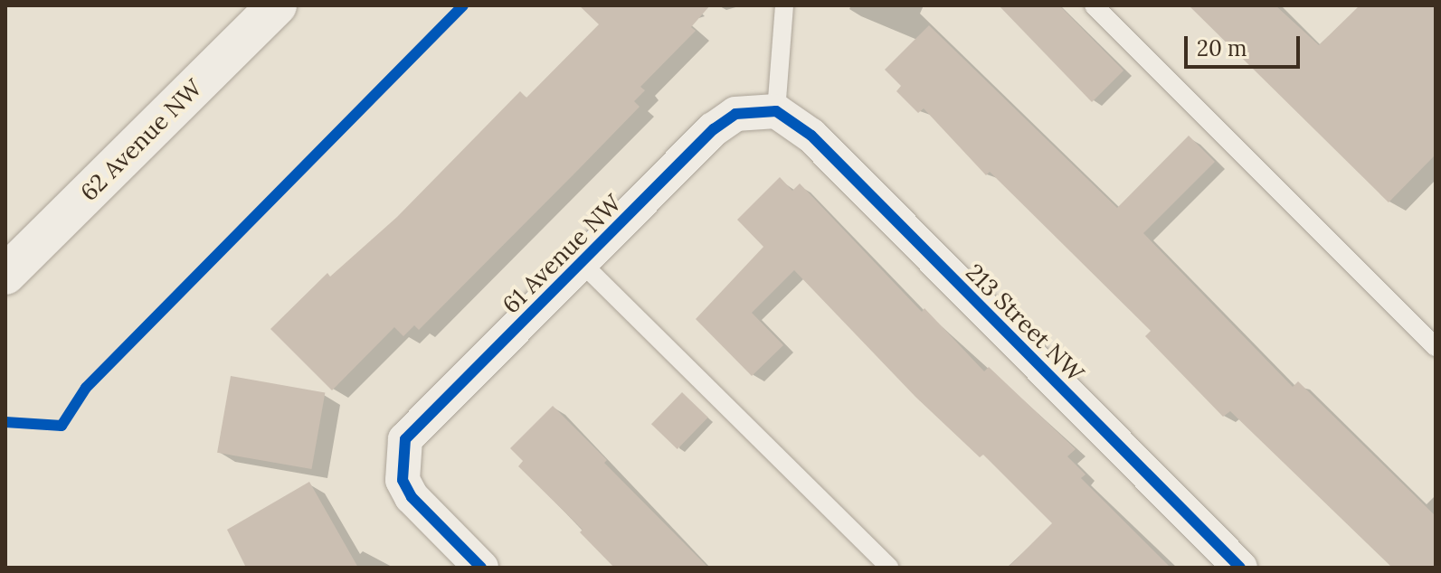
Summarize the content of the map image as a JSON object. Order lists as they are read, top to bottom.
{
  "streets": {
    "main road": ["62 Avenue NW"],
    "street": ["61 Avenue NW", "213 Street NW"]
  },
  "crossings": [
    ["61 Avenue NW", "213 Street NW"]
  ],
  "scale_bar": "20 m"
}
